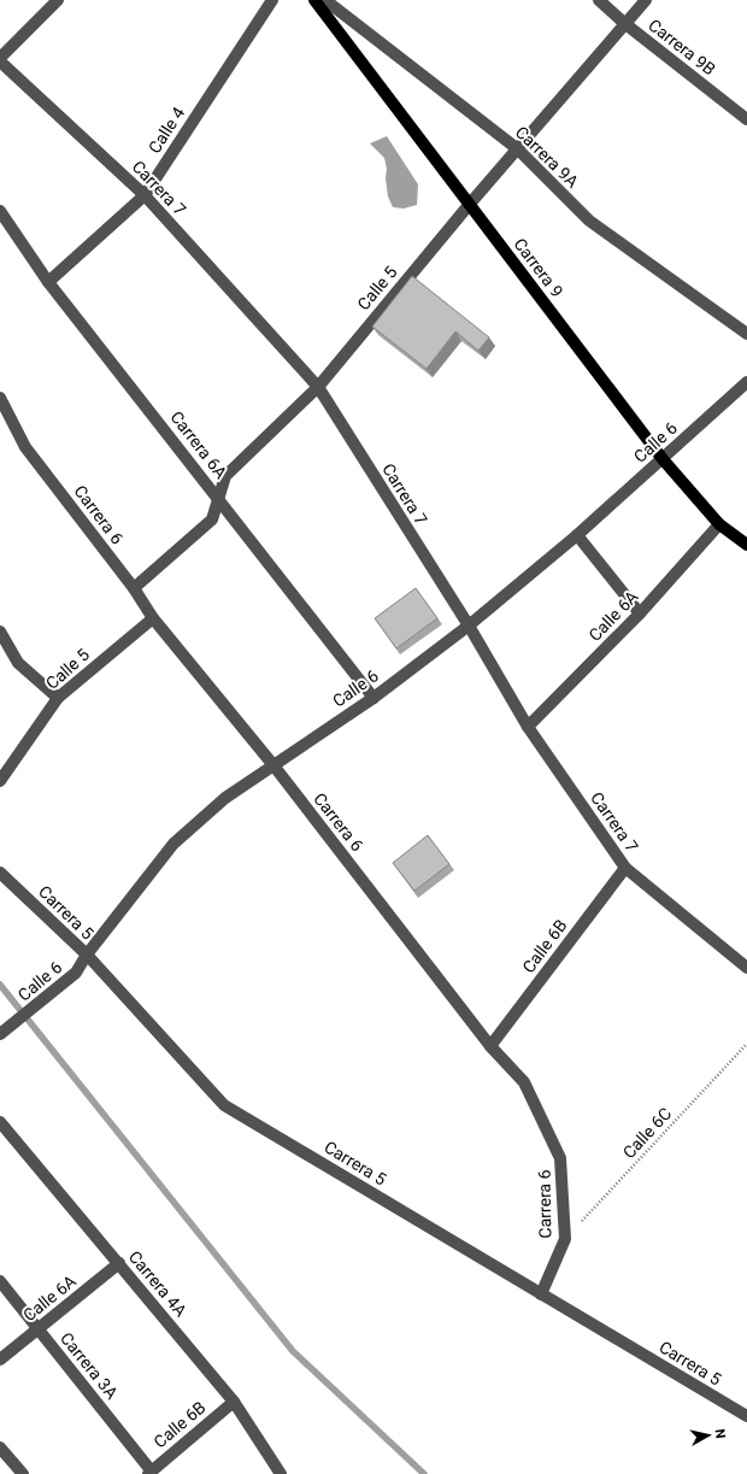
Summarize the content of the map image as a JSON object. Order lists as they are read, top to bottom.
{
  "streets": {
    "main road": ["Carrera 9"],
    "street": [
      "Carrera 9B",
      "Calle 4",
      "Carrera 9A",
      "Carrera 7",
      "Calle 5",
      "Calle 6",
      "Carrera 6A",
      "Carrera 6",
      "Calle 6A",
      "Carrera 5",
      "Calle 6B",
      "Carrera 4A",
      "Carrera 3A"
    ],
    "path": ["Calle 6C"]
  },
  "crossings": [
    ["Carrera 9B", "Calle 5"],
    ["Calle 4", "Carrera 7"],
    ["Calle 4", "Carrera 6A"],
    ["Carrera 9A", "Calle 5"],
    ["Carrera 7", "Calle 5"],
    ["Carrera 7", "Calle 6"],
    ["Carrera 7", "Calle 6A"],
    ["Carrera 7", "Calle 6B"],
    ["Carrera 9", "Calle 5"],
    ["Carrera 9", "Calle 6"],
    ["Carrera 9", "Calle 6A"],
    ["Calle 5", "Carrera 6A"],
    ["Calle 5", "Carrera 6"],
    ["Calle 6", "Carrera 6A"],
    ["Calle 6", "Carrera 6"],
    ["Calle 6", "Carrera 5"],
    ["Carrera 6", "Carrera 5"],
    ["Carrera 6", "Calle 6B"],
    ["Carrera 6", "Calle 6C"],
    ["Calle 6A", "Carrera 4A"],
    ["Calle 6A", "Carrera 3A"],
    ["Calle 6B", "Carrera 4A"],
    ["Calle 6B", "Carrera 3A"]
  ],
  "north": "right"
}
